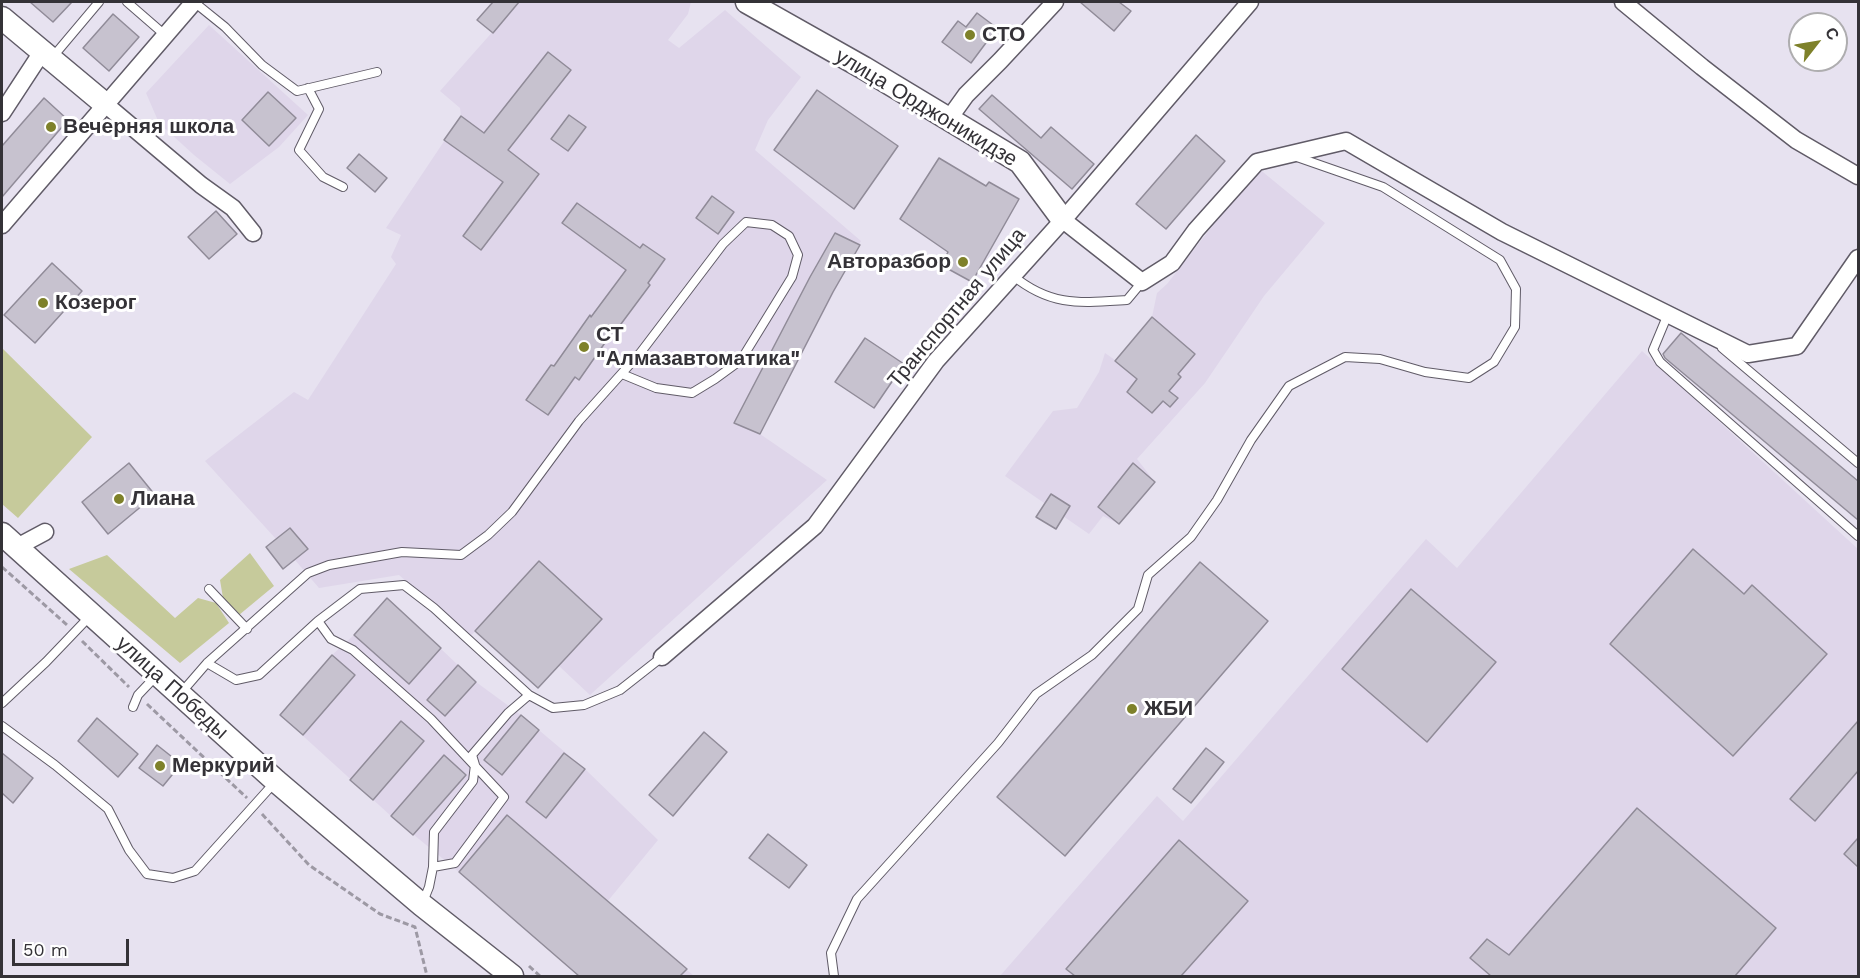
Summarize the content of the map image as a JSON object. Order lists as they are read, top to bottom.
{
  "streets": {
    "main road": ["улица Орджоникидзе", "улица Победы"],
    "street": ["Транспортная улица"]
  },
  "crossings": [
    ["улица Орджоникидзе", "Транспортная улица"]
  ],
  "places": [
    "СТО",
    "Вечерняя школа",
    "Авторазбор",
    "Козерог",
    "СТ \"Алмазавтоматика\"",
    "Лиана",
    "ЖБИ",
    "Меркурий"
  ],
  "scale_bar": "50 m",
  "north": "top right"
}
